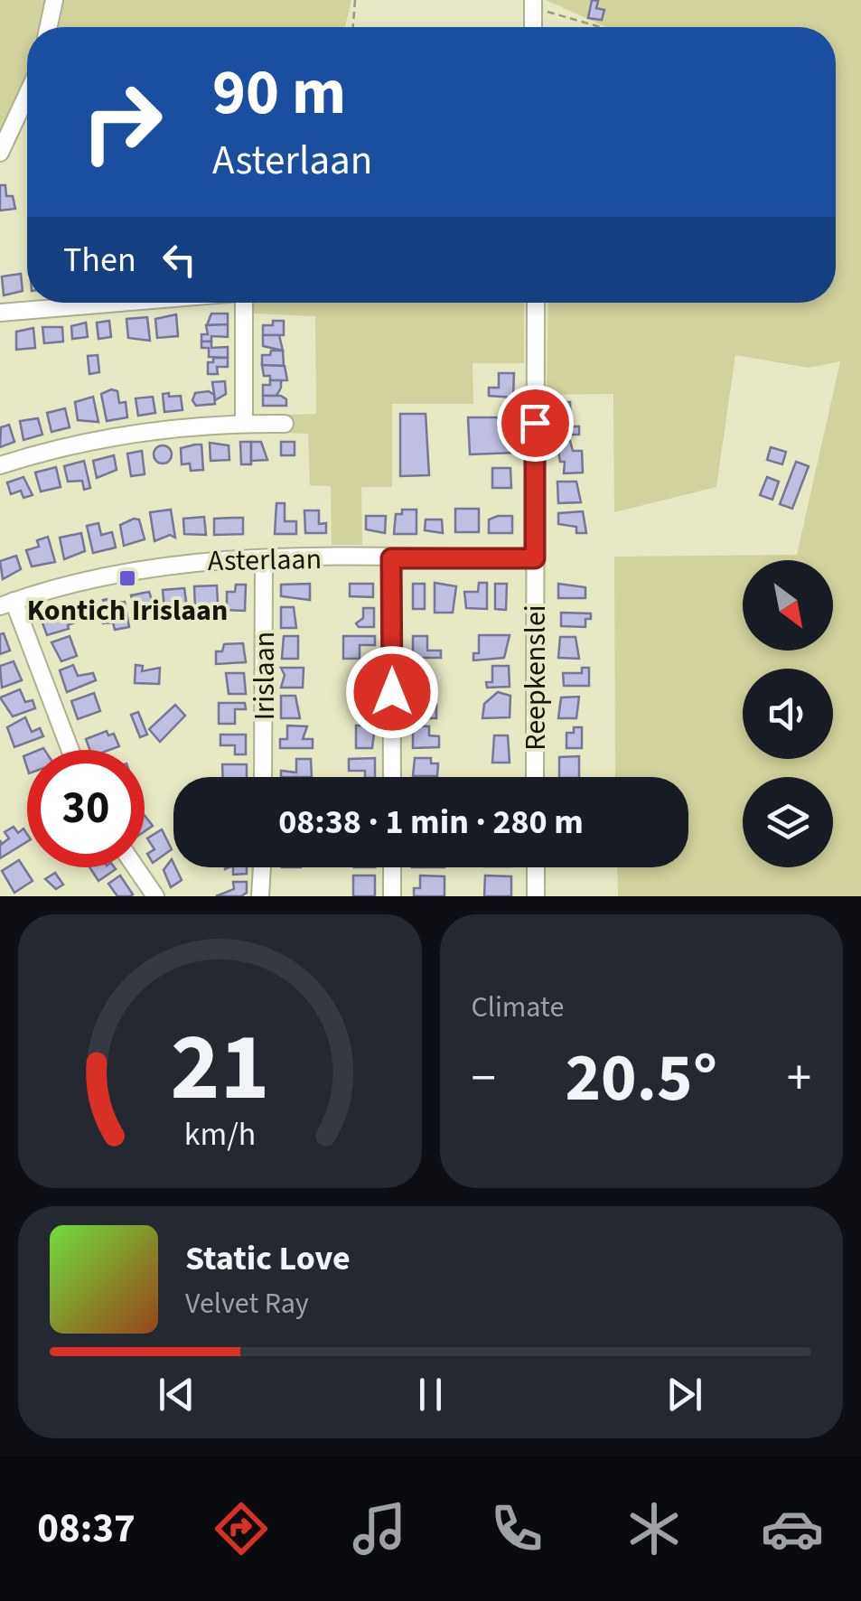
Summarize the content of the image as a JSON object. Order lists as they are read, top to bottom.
{
  "streets": {
    "street": ["Asterlaan", "Irislaan", "Reepkenslei"]
  },
  "crossings": [
    ["Asterlaan", "Irislaan"],
    ["Asterlaan", "Reepkenslei"]
  ],
  "places": {
    "transit": ["Kontich Irislaan"]
  },
  "north": "bottom right",
  "page": {
    "turn": ["90 m", "Asterlaan"],
    "then": "Then",
    "limit": "30",
    "trip": "08:38 · 1 min · 280 m",
    "tile": "Climate",
    "heat": ["−", "20.5°", "+"],
    "song": ["Static Love", "Velvet Ray"],
    "tabs": "08:37",
    "gauge": ["21", "km/h"]
  }
}
